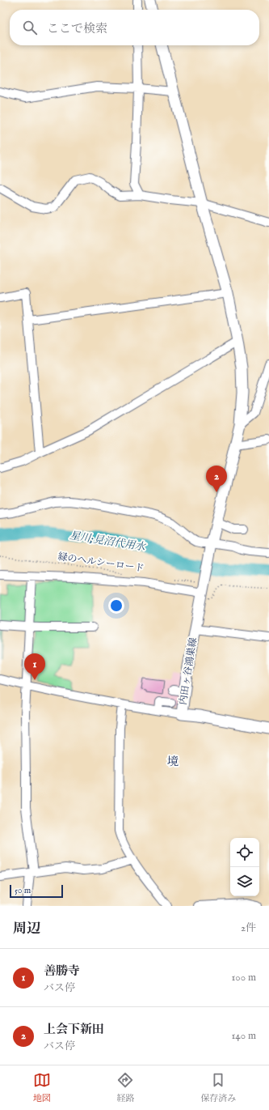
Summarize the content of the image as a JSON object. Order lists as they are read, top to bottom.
{
  "streets": {
    "main road": ["内田ヶ谷鴻巣線"],
    "path": ["緑のヘルシーロード"]
  },
  "districts": ["境"],
  "water": ["星川;見沼代用水"],
  "scale_bar": "50 m",
  "page": {
    "search": "ここで検索",
    "pins": ["2", "1"],
    "scale": "50 m",
    "heading": ["周辺", "2件"],
    "list": [
      {
        "mark": "1",
        "name": "善勝寺",
        "note": "バス停",
        "value": "100 m"
      },
      {
        "mark": "2",
        "name": "上会下新田",
        "note": "バス停",
        "value": "140 m"
      }
    ],
    "nav": ["地図", "経路", "保存済み"]
  }
}
